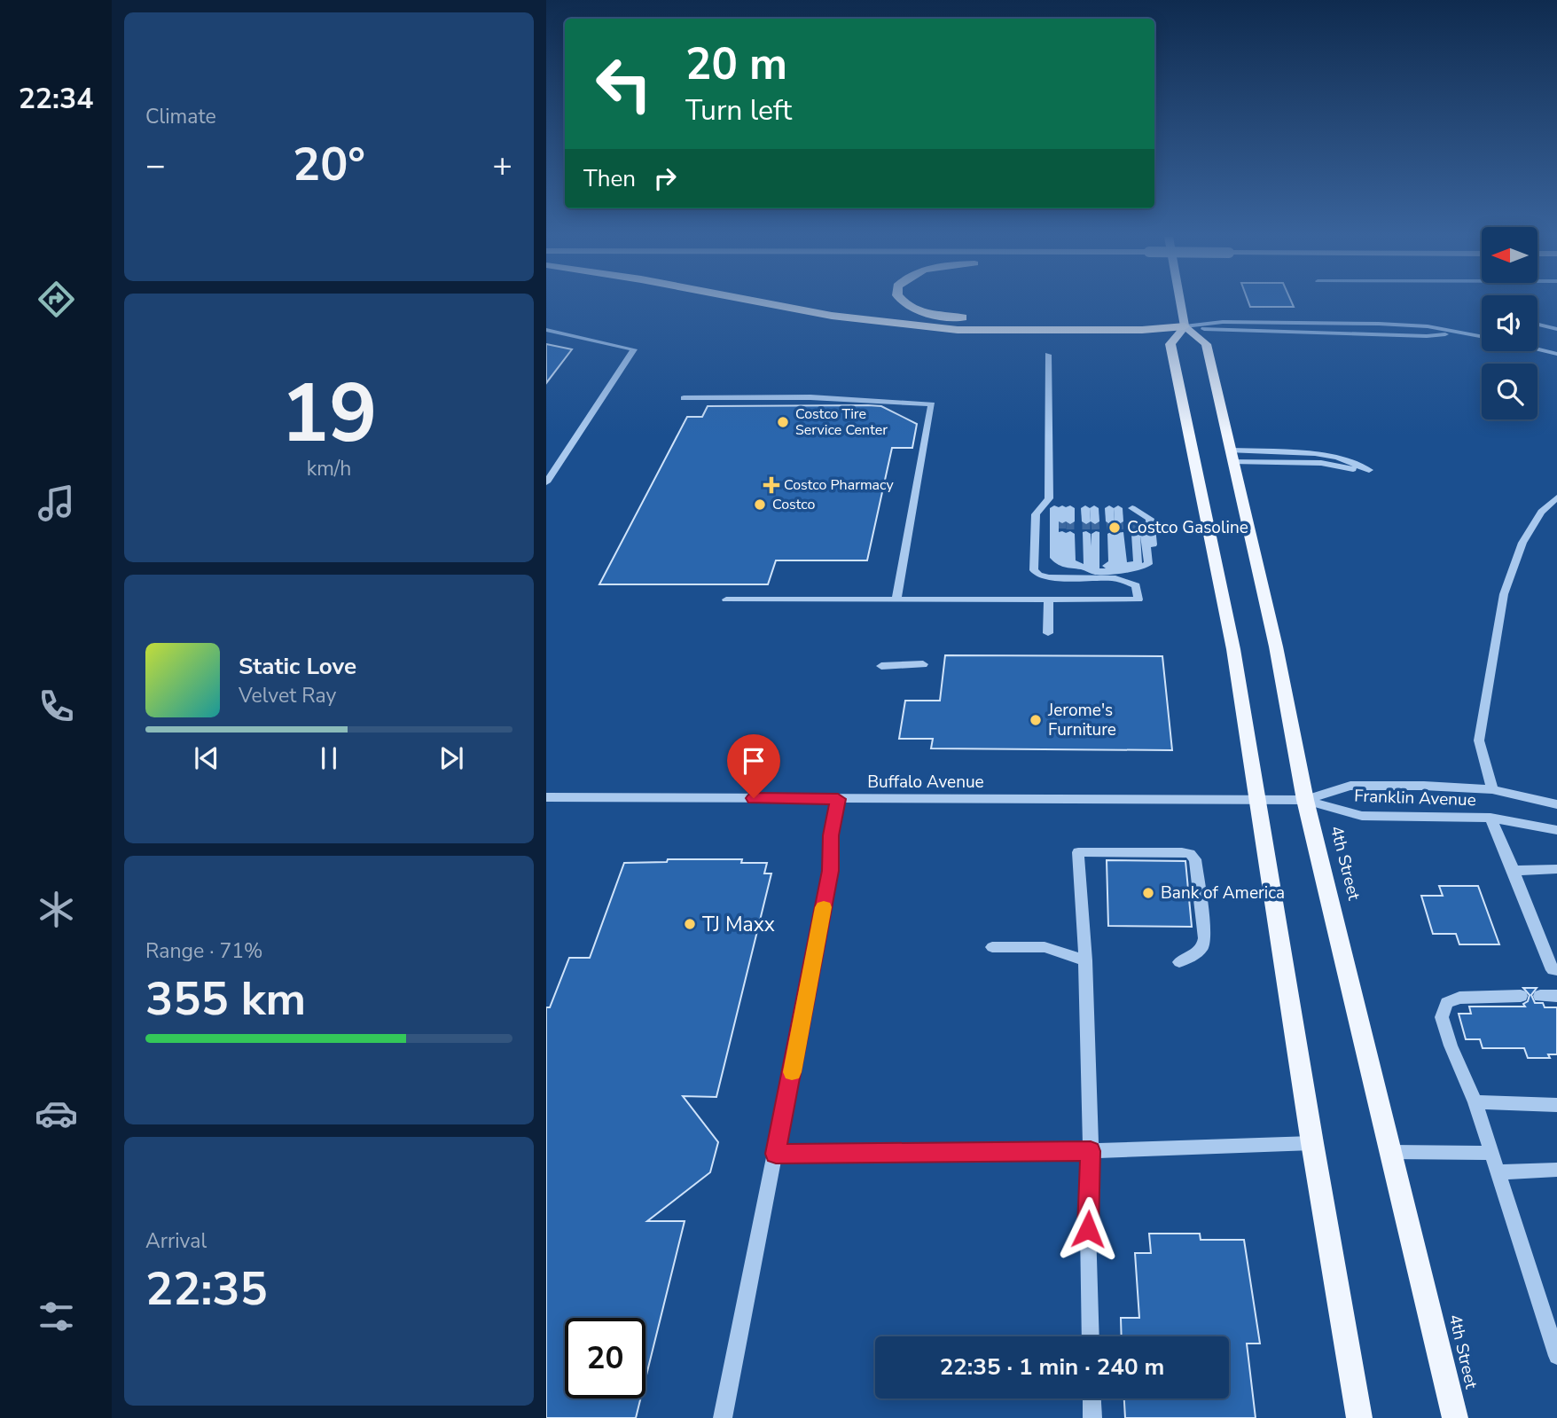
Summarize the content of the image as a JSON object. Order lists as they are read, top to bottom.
{
  "streets": {
    "main road": ["4th Street"],
    "street": ["Buffalo Avenue", "Franklin Avenue"]
  },
  "crossings": [
    ["Buffalo Avenue", "Franklin Avenue"],
    ["Buffalo Avenue", "4th Street"],
    ["Franklin Avenue", "4th Street"]
  ],
  "places": {
    "other": [
      "Costco Tire Service Center",
      "Costco",
      "Costco Gasoline",
      "Jerome's Furniture",
      "Bank of America",
      "TJ Maxx"
    ],
    "health": ["Costco Pharmacy"]
  },
  "north": "left",
  "page": {
    "tabs": "22:34",
    "tile": [
      "Climate",
      ["19", "km/h"],
      ["Range · 71%", "355 km"],
      ["Arrival", "22:35"]
    ],
    "turn": ["20 m", "Turn left"],
    "heat": ["−", "20°", "+"],
    "then": "Then",
    "song": ["Static Love", "Velvet Ray"],
    "limit": "20",
    "trip": "22:35 · 1 min · 240 m"
  }
}
